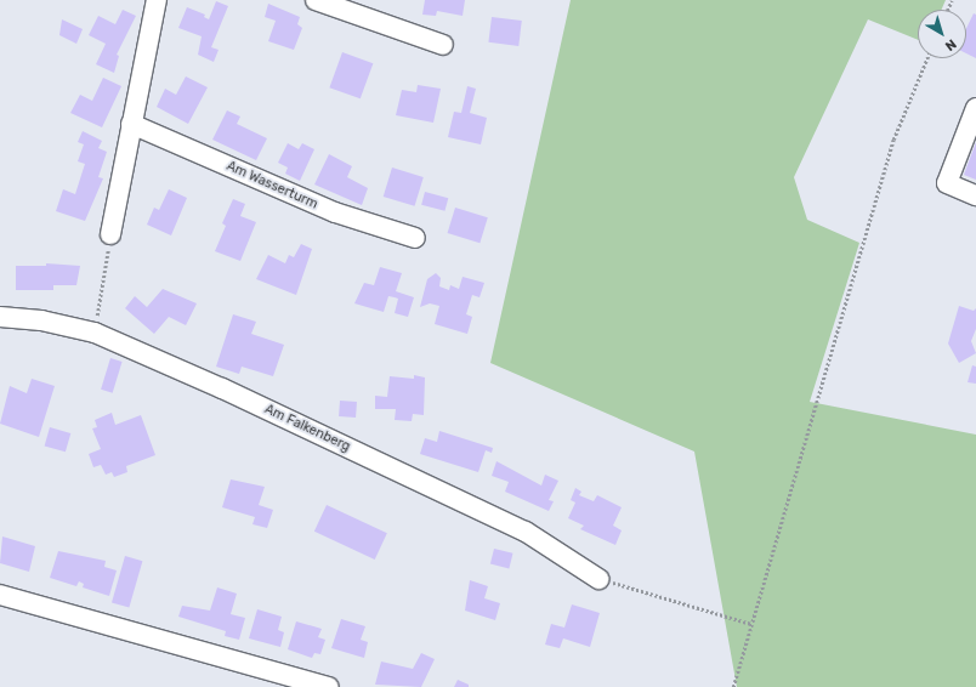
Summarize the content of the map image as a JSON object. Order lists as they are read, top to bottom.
{
  "streets": {
    "street": ["Am Wasserturm", "Am Falkenberg"]
  },
  "north": "bottom right"
}
